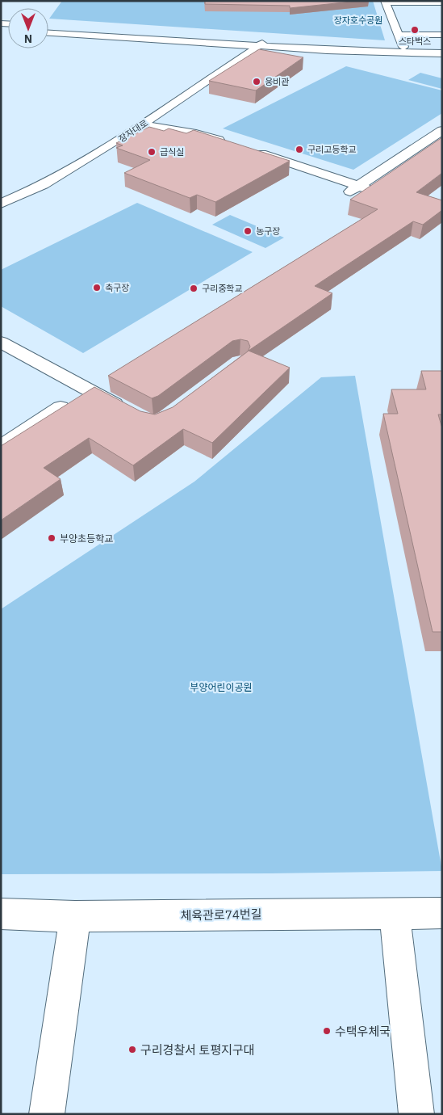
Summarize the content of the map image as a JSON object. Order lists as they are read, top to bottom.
{
  "streets": {
    "street": ["장자대로", "체육관로74번길"]
  },
  "parks": ["장자호수공원", "부양어린이공원"],
  "places": [
    "스타벅스",
    "웅비관",
    "구리고등학교",
    "급식실",
    "농구장",
    "축구장",
    "구리중학교",
    "부양초등학교",
    "수택우체국",
    "구리경찰서 토평지구대"
  ],
  "north": "bottom"
}
